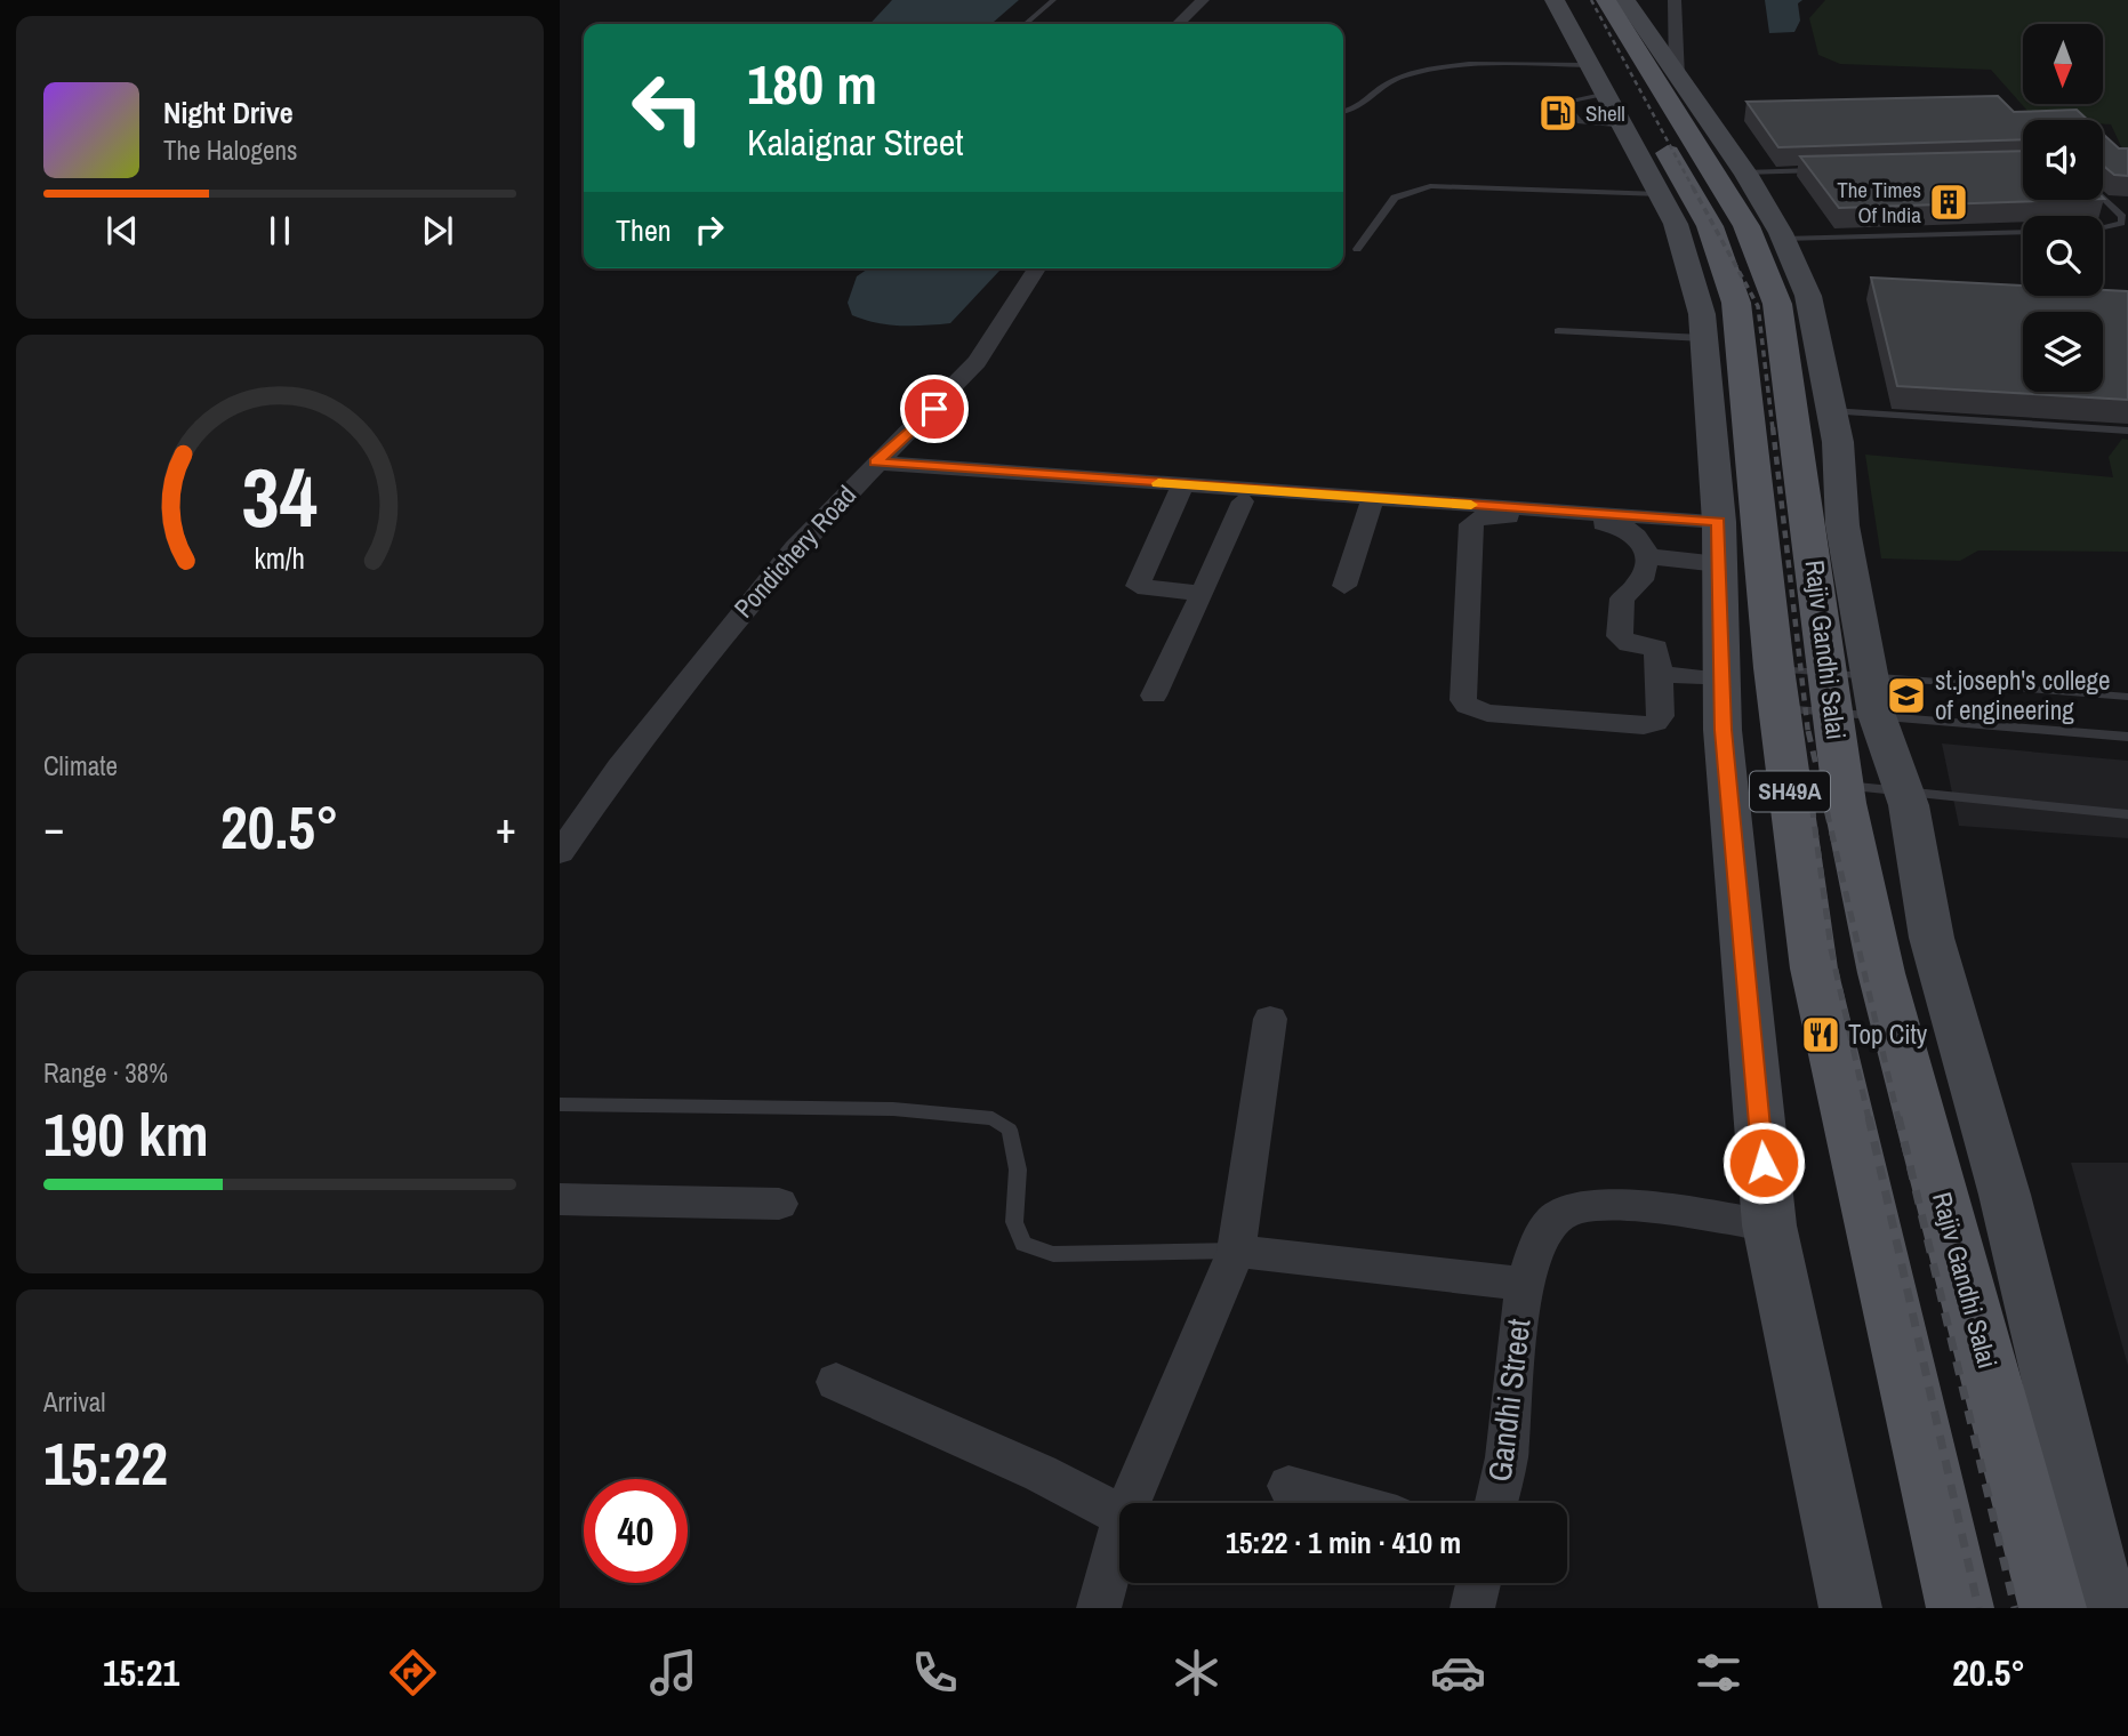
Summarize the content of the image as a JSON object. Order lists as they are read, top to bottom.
{
  "streets": {
    "main road": ["Rajiv Gandhi Salai", "SH49A"],
    "street": ["Pondichery Road", "Gandhi Street"]
  },
  "places": {
    "fuel station": ["Shell"],
    "building": ["The Times Of India"],
    "school or university": ["st.joseph's college of engineering"],
    "restaurant": ["Top City"]
  },
  "north": "bottom",
  "page": {
    "turn": ["180 m", "Kalaignar Street"],
    "song": ["Night Drive", "The Halogens"],
    "then": "Then",
    "tile": [
      "Climate",
      ["Range · 38%", "190 km"],
      ["Arrival", "15:22"]
    ],
    "heat": ["−", "20.5°", "+"],
    "limit": "40",
    "trip": "15:22 · 1 min · 410 m",
    "tabs": ["15:21", "20.5°"],
    "gauge": ["34", "km/h"]
  }
}
